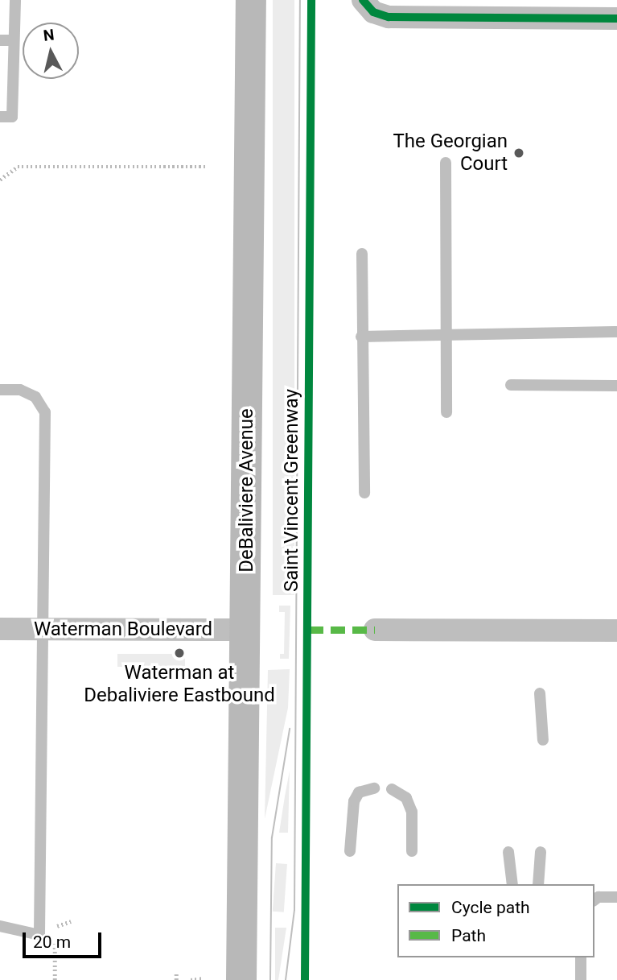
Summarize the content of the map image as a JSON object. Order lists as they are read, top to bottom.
{
  "streets": {
    "main road": ["DeBaliviere Avenue"],
    "street": ["Waterman Boulevard"],
    "cycle path": ["Saint Vincent Greenway"]
  },
  "crossings": [
    ["DeBaliviere Avenue", "Waterman Boulevard"]
  ],
  "places": ["The Georgian Court", "Waterman at Debaliviere Eastbound"],
  "legend": ["Cycle path", "Path"],
  "scale_bar": "20 m",
  "north": "top"
}
